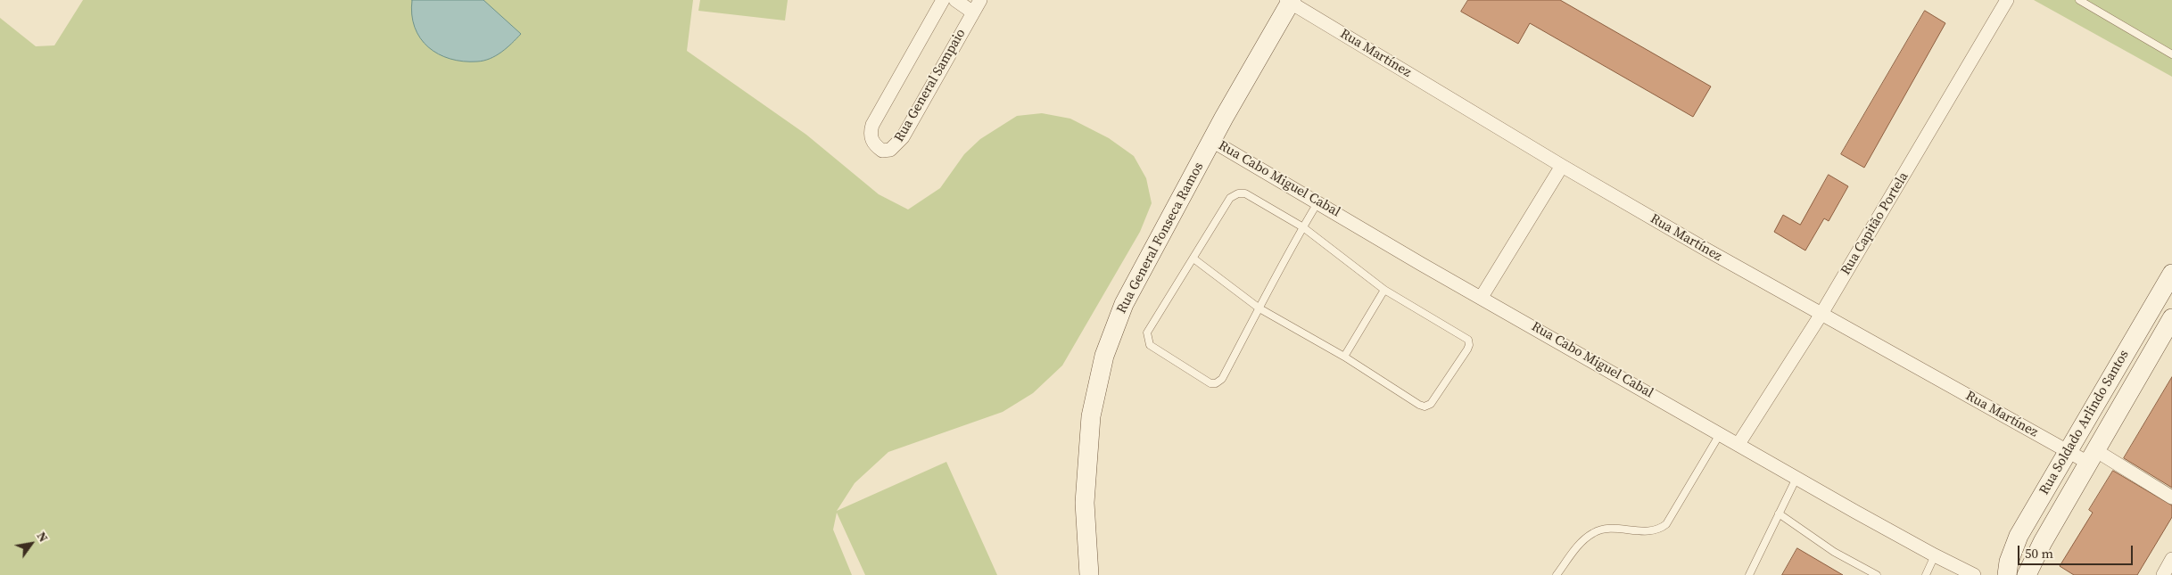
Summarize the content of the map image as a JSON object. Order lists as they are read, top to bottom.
{
  "streets": {
    "main road": ["Rua General Fonseca Ramos", "Rua Soldado Arlindo Santos"],
    "street": [
      "Rua Martínez",
      "Rua General Sampaio",
      "Rua Cabo Miguel Cabal",
      "Rua Capitão Portela"
    ]
  },
  "crossings": [
    ["Rua Martínez", "Rua Capitão Portela"],
    ["Rua Martínez", "Rua General Fonseca Ramos"],
    ["Rua Martínez", "Rua Soldado Arlindo Santos"],
    ["Rua Cabo Miguel Cabal", "Rua Capitão Portela"],
    ["Rua Cabo Miguel Cabal", "Rua General Fonseca Ramos"]
  ],
  "scale_bar": "50 m",
  "north": "top right"
}
